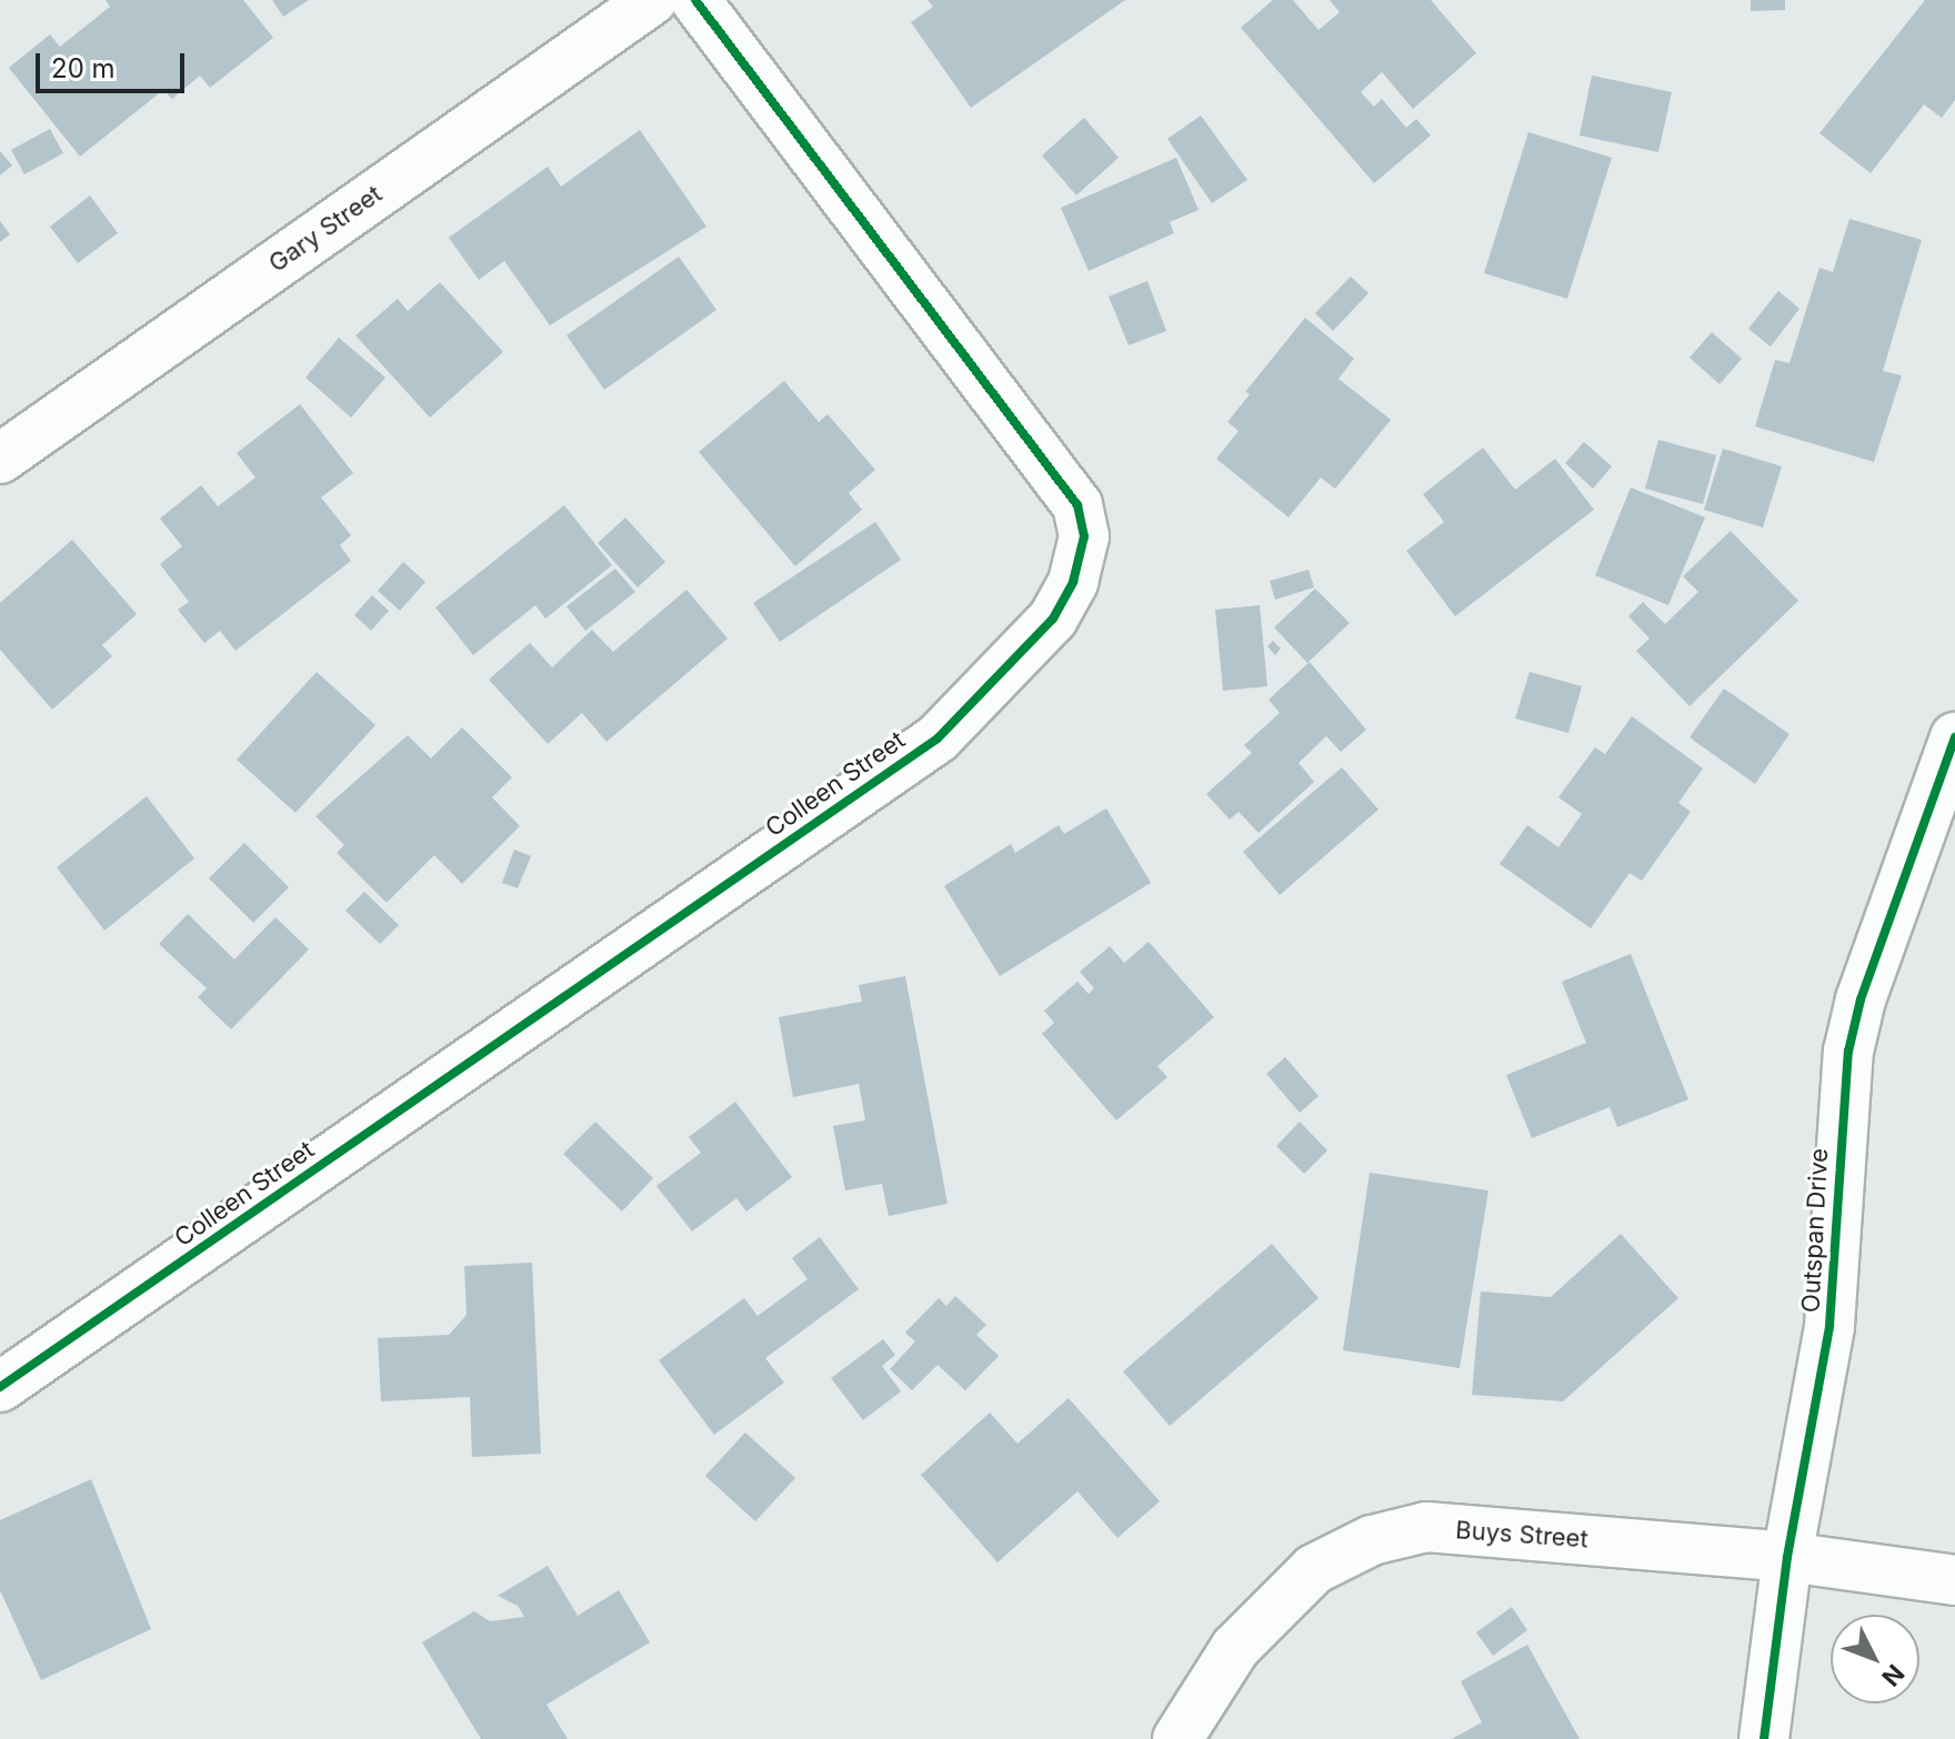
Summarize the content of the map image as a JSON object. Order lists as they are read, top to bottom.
{
  "streets": {
    "street": [
      "Gary Street",
      "Colleen Street",
      "Outspan Drive",
      "Buys Street"
    ]
  },
  "crossings": [
    ["Outspan Drive", "Buys Street"]
  ],
  "scale_bar": "20 m",
  "north": "bottom right"
}
